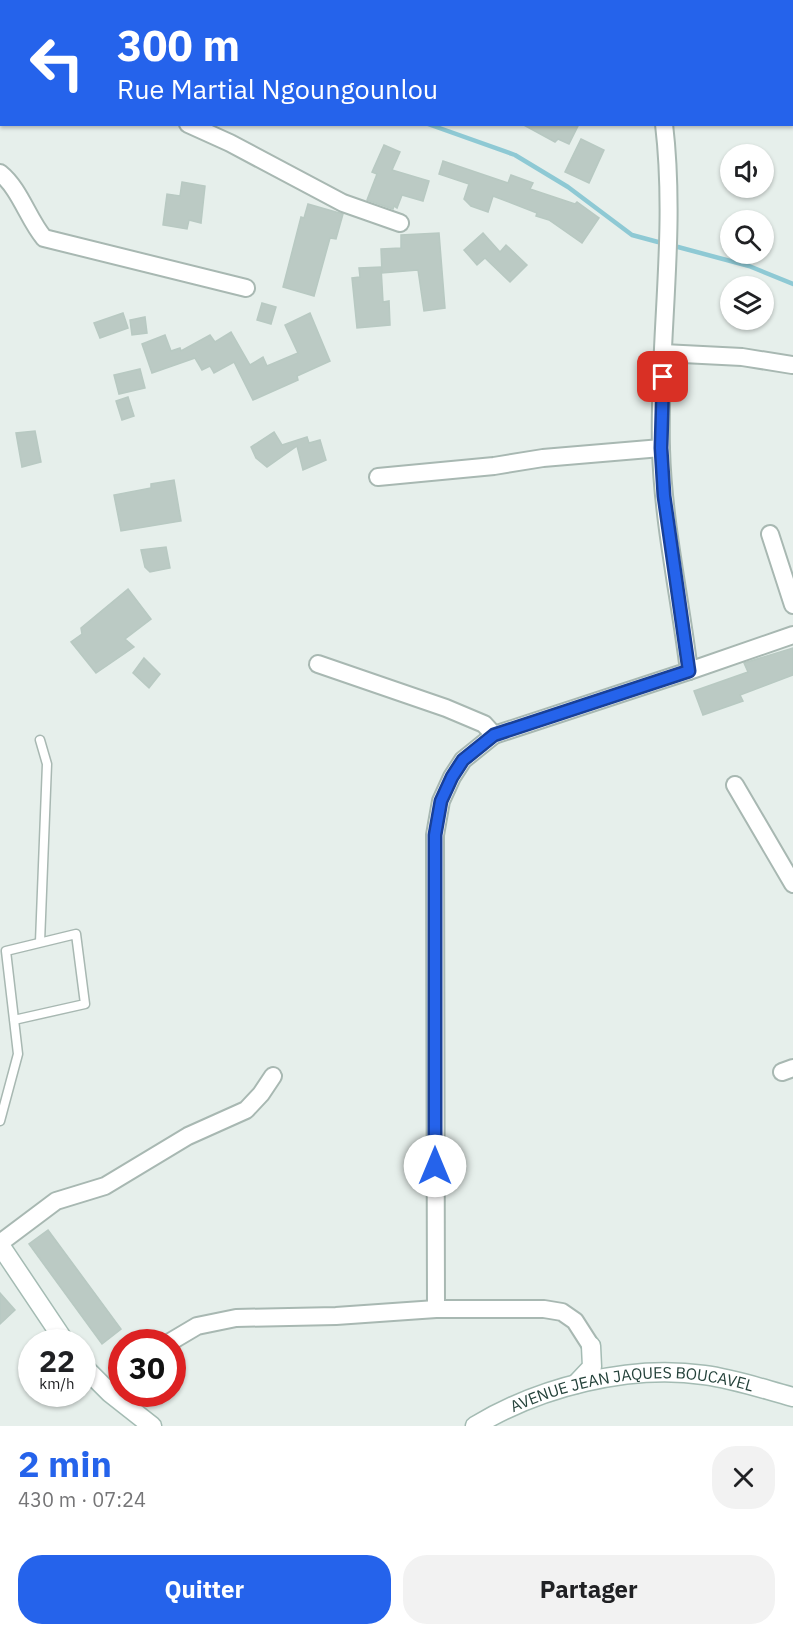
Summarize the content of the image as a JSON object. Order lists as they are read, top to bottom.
{
  "streets": {
    "main road": ["AVENUE JEAN JAQUES BOUCAVEL"]
  },
  "page": {
    "turn": ["300 m", "Rue Martial Ngoungounlou"],
    "speed": "22 km/h",
    "limit": "30",
    "heading": ["2 min", "430 m · 07:24"],
    "buttons": ["Quitter", "Partager"]
  }
}
